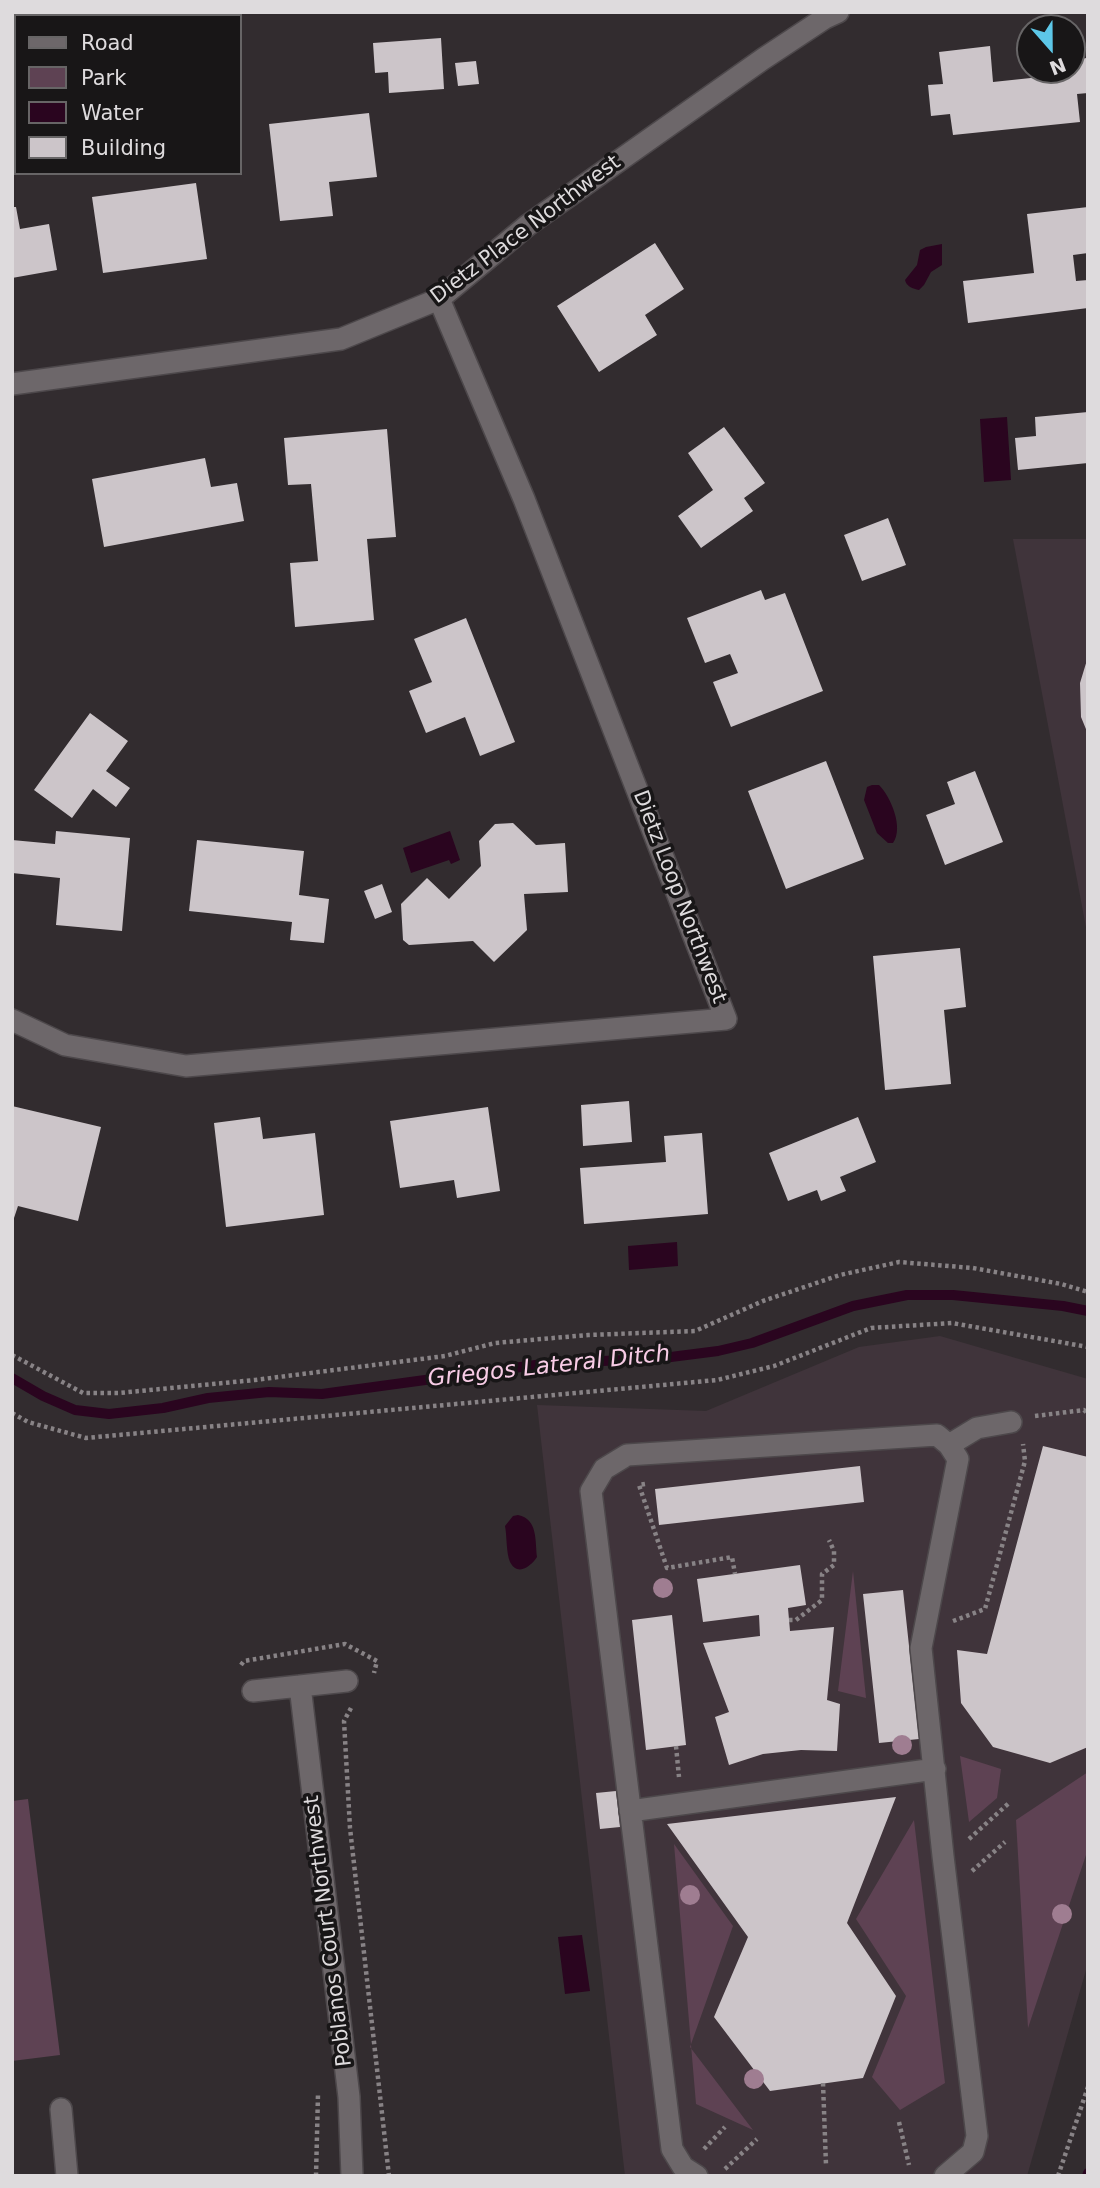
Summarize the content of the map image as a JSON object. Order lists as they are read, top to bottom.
{
  "streets": {
    "street": ["Dietz Place Northwest", "Dietz Loop Northwest", "Poblanos Court Northwest"]
  },
  "crossings": [
    ["Dietz Place Northwest", "Dietz Loop Northwest"]
  ],
  "water": ["Griegos Lateral Ditch"],
  "legend": [
    "Road",
    "Park",
    "Water",
    "Building"
  ],
  "north": "bottom"
}
